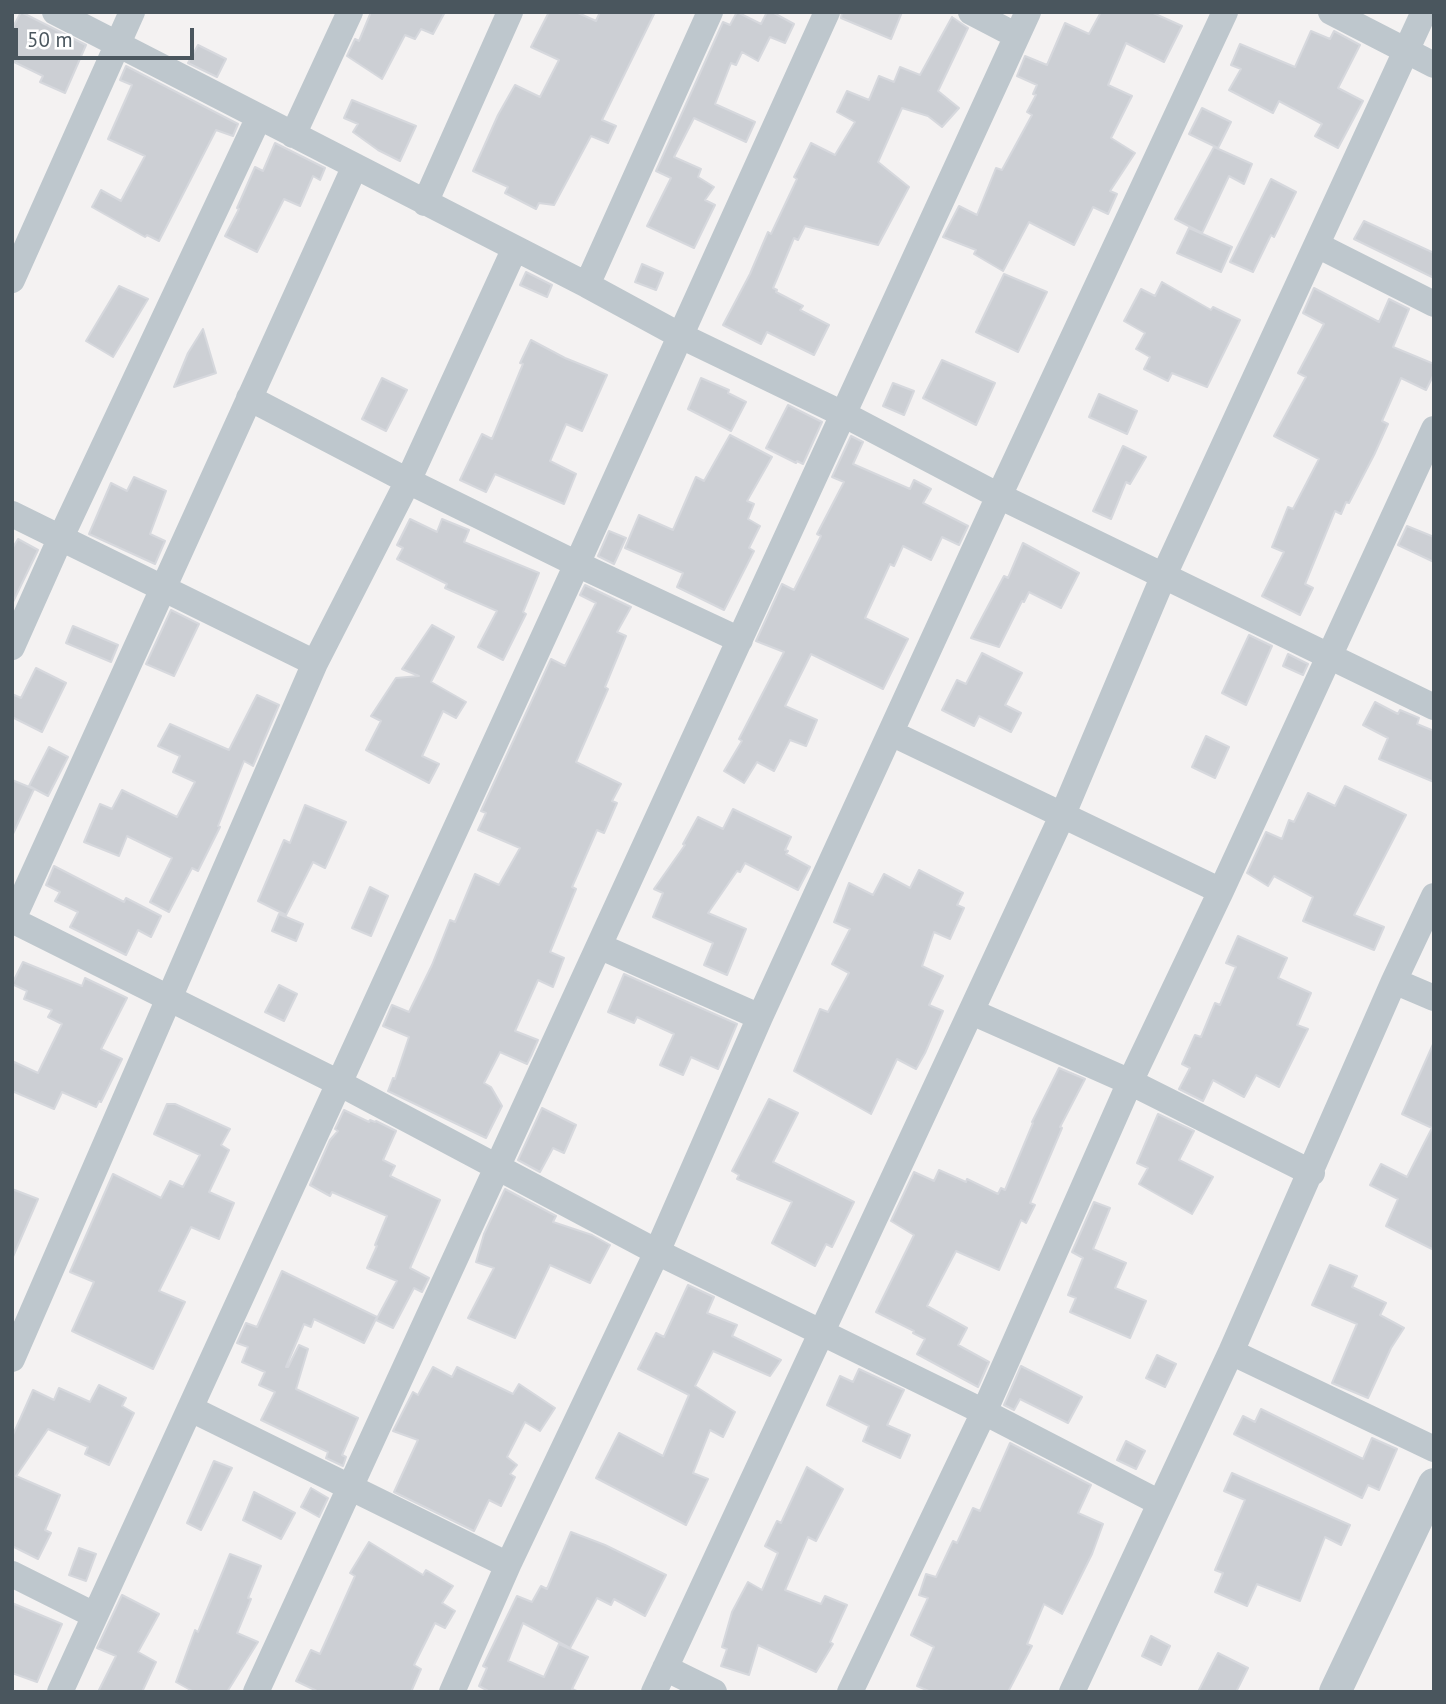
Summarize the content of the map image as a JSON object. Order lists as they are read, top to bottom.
{
  "scale_bar": "50 m"
}
